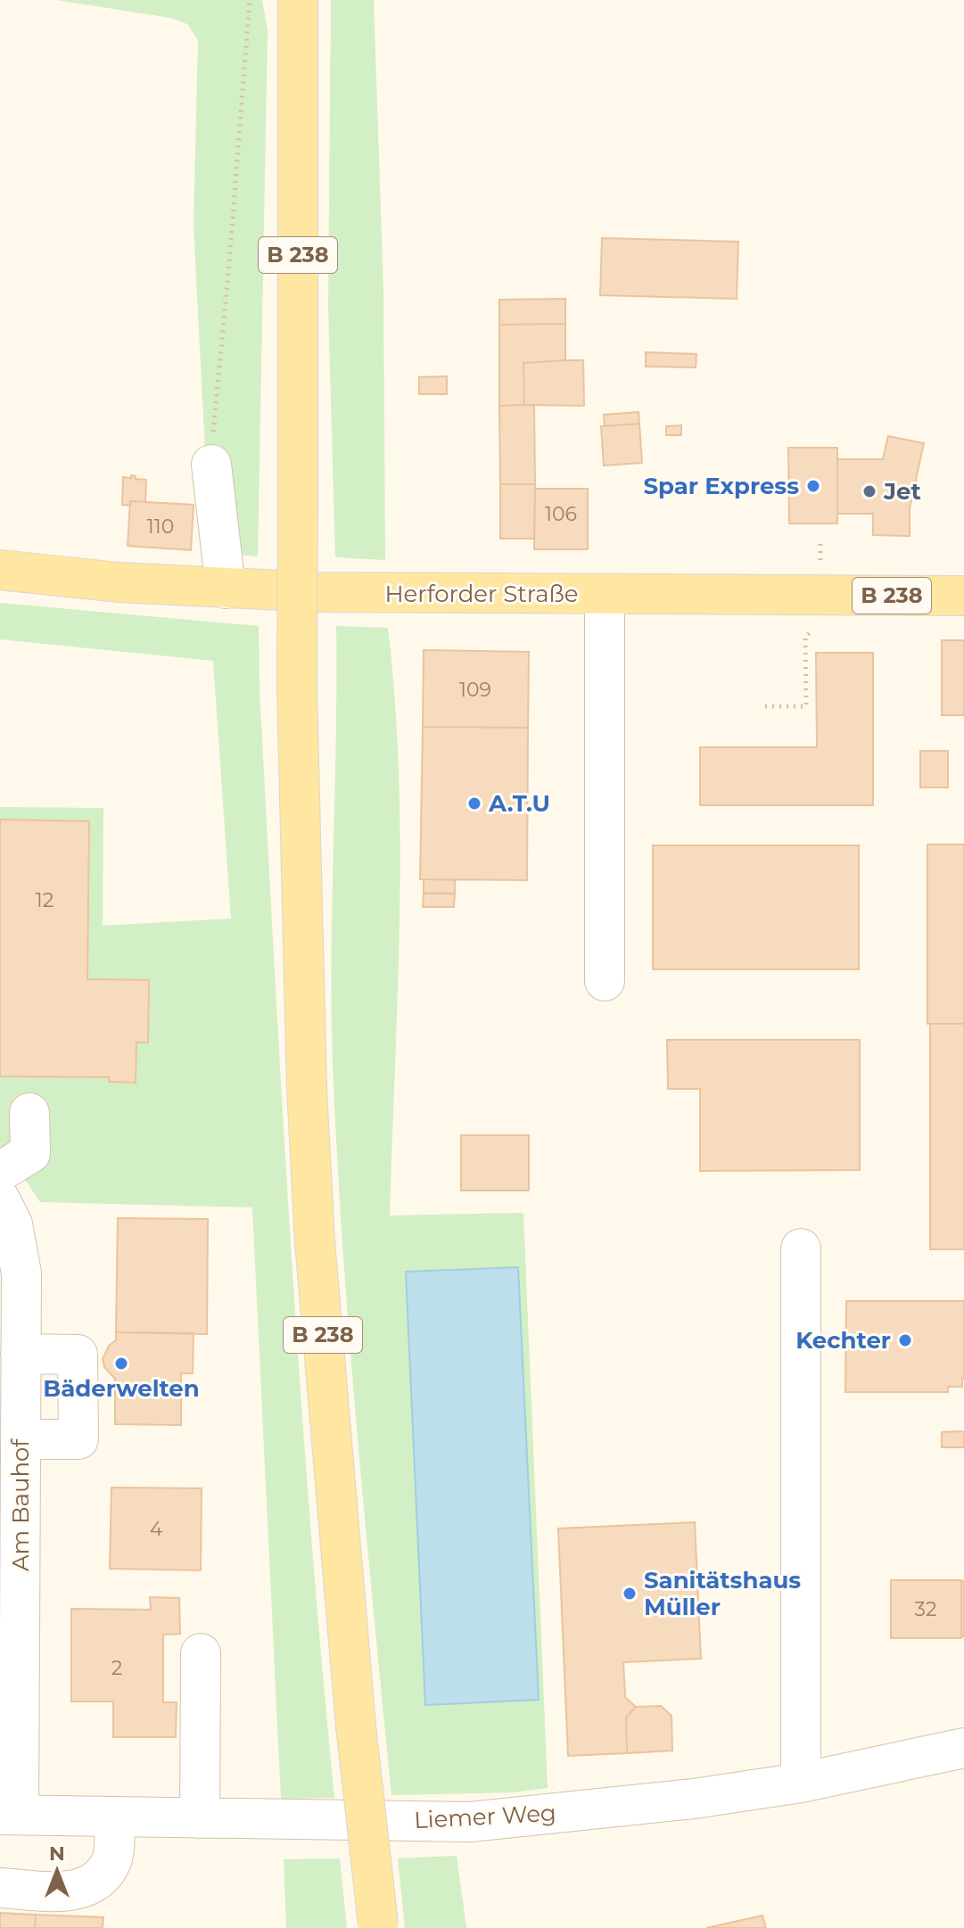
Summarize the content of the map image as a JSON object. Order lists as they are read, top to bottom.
{
  "streets": {
    "main road": ["B 238", "Herforder Straße"],
    "street": ["Am Bauhof", "Liemer Weg"]
  },
  "crossings": [
    ["Am Bauhof", "Liemer Weg"]
  ],
  "places": [
    "Spar Express",
    "Jet",
    "A.T.U",
    "Kechter",
    "Bäderwelten",
    "Sanitätshaus Müller"
  ],
  "house_numbers": [
    "106",
    "110",
    "109",
    "12",
    "4",
    "32",
    "2"
  ],
  "north": "top"
}
